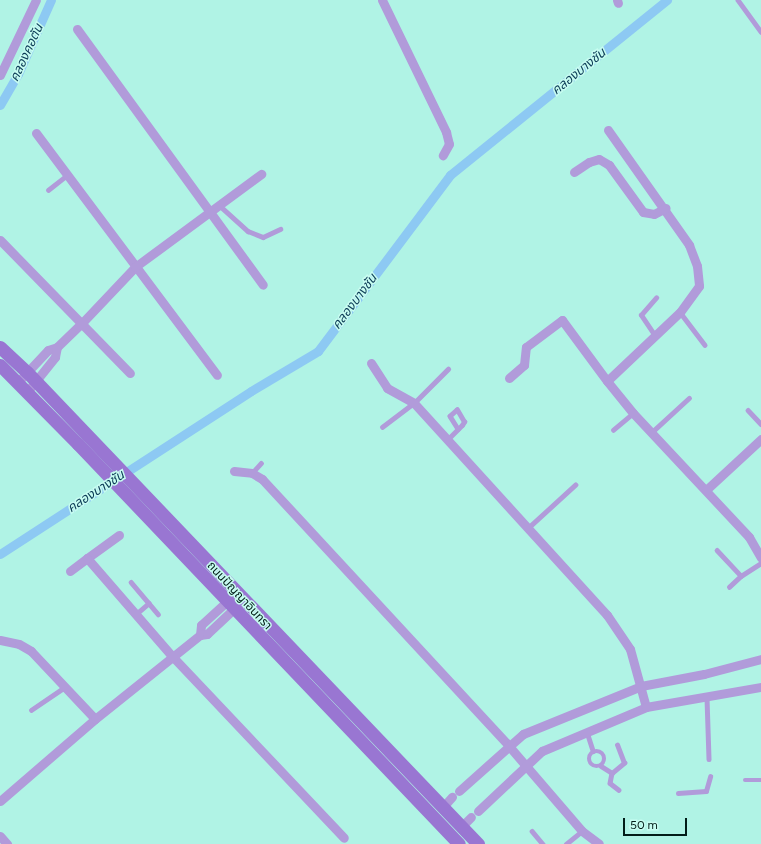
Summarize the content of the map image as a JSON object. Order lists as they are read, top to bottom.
{
  "streets": {
    "main road": ["ถนนปัญญาอินทรา"]
  },
  "water": ["คลองคอตัน", "คลองบางชัน"],
  "scale_bar": "50 m"
}
